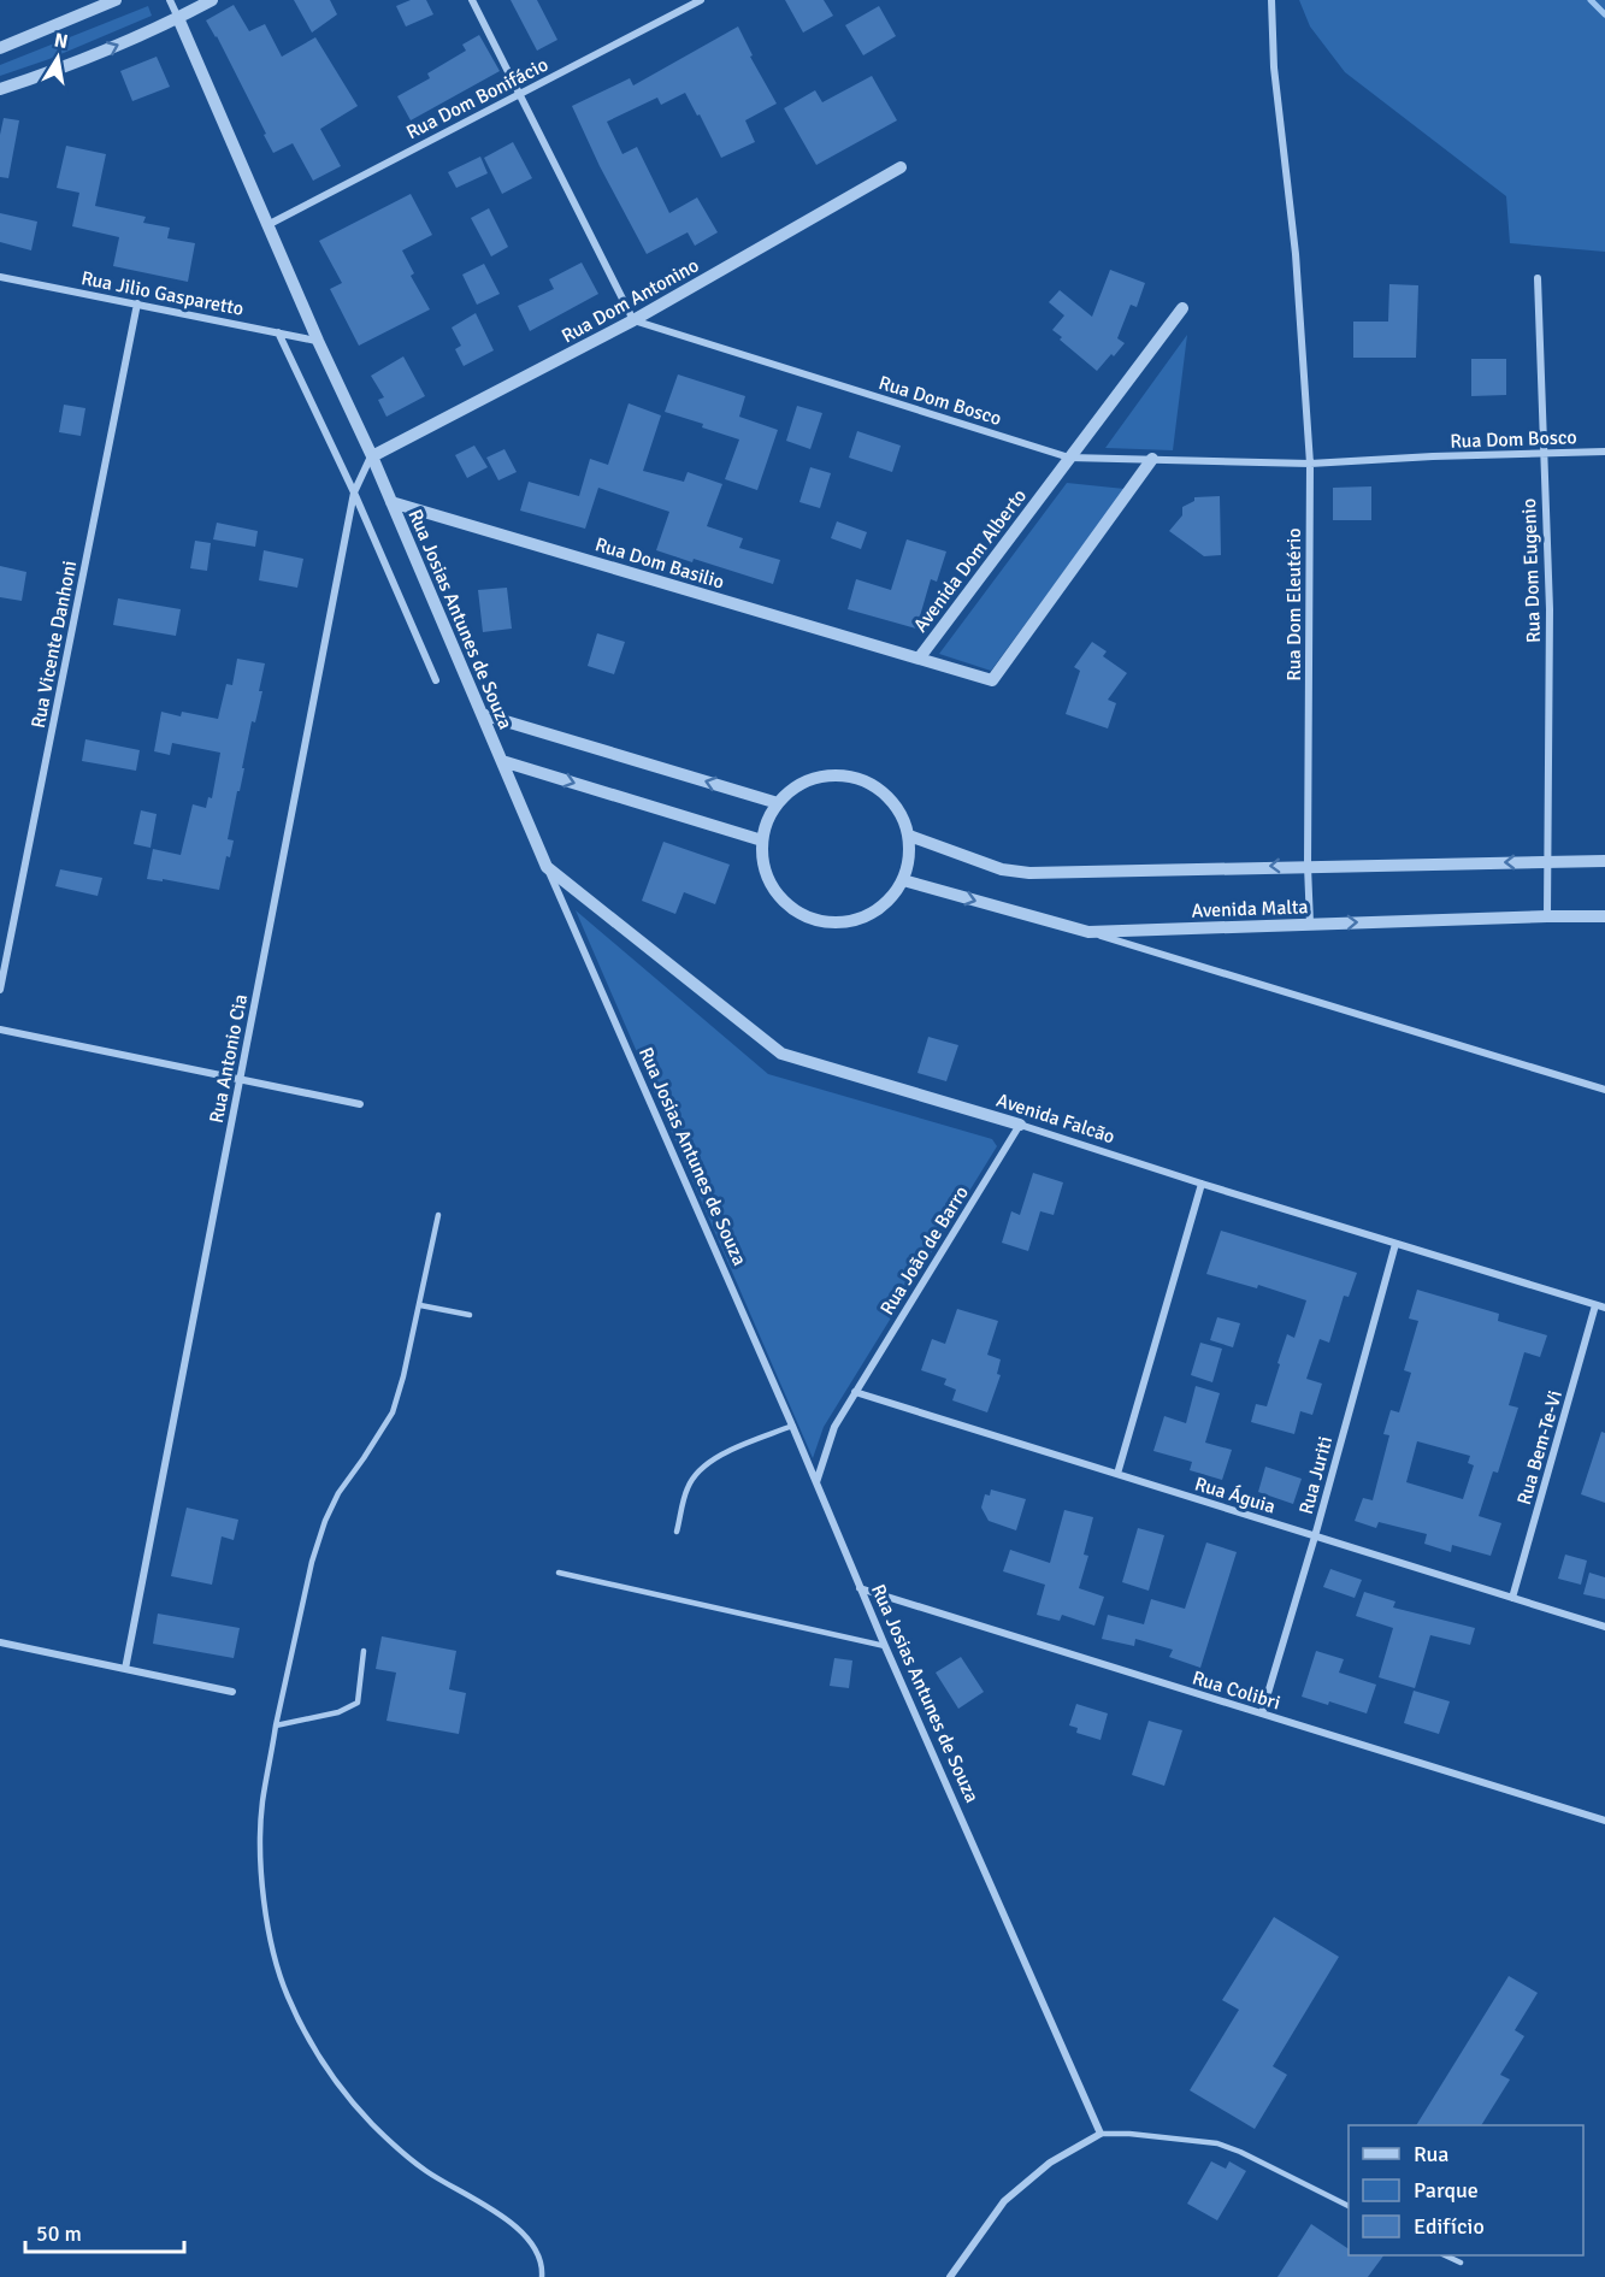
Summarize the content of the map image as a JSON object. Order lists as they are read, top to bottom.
{
  "streets": {
    "street": [
      "Rua Dom Bonifácio",
      "Rua Jilio Gasparetto",
      "Rua Dom Antonino",
      "Rua Dom Bosco",
      "Avenida Dom Alberto",
      "Rua Dom Basilio",
      "Rua Dom Eugenio",
      "Rua Dom Eleutério",
      "Rua Josias Antunes de Souza",
      "Rua Vicente Danhoni",
      "Avenida Malta",
      "Rua Antonio Cia",
      "Avenida Falcão",
      "Rua João de Barro",
      "Rua Bem-Te-Vi",
      "Rua Juriti",
      "Rua Águia",
      "Rua Colibri"
    ]
  },
  "crossings": [
    ["Rua Dom Bonifácio", "Rua Josias Antunes de Souza"],
    ["Rua Jilio Gasparetto", "Rua Josias Antunes de Souza"],
    ["Rua Jilio Gasparetto", "Rua Vicente Danhoni"],
    ["Rua Dom Antonino", "Rua Dom Bosco"],
    ["Rua Dom Antonino", "Rua Josias Antunes de Souza"],
    ["Rua Dom Antonino", "Rua Antonio Cia"],
    ["Rua Dom Bosco", "Avenida Dom Alberto"],
    ["Rua Dom Bosco", "Rua Dom Eugenio"],
    ["Rua Dom Bosco", "Rua Dom Eleutério"],
    ["Avenida Dom Alberto", "Rua Dom Basilio"],
    ["Rua Dom Basilio", "Rua Josias Antunes de Souza"],
    ["Rua Dom Eugenio", "Avenida Malta"],
    ["Rua Dom Eleutério", "Avenida Malta"],
    ["Rua Josias Antunes de Souza", "Rua Antonio Cia"],
    ["Rua Josias Antunes de Souza", "Avenida Falcão"],
    ["Rua Josias Antunes de Souza", "Rua João de Barro"],
    ["Rua Josias Antunes de Souza", "Rua Colibri"],
    ["Avenida Falcão", "Rua João de Barro"],
    ["Avenida Falcão", "Rua Bem-Te-Vi"],
    ["Avenida Falcão", "Rua Juriti"],
    ["Rua João de Barro", "Rua Águia"],
    ["Rua Bem-Te-Vi", "Rua Águia"],
    ["Rua Juriti", "Rua Águia"],
    ["Rua Juriti", "Rua Colibri"]
  ],
  "legend": ["Rua", "Parque", "Edifício"],
  "scale_bar": "50 m",
  "north": "top"
}
